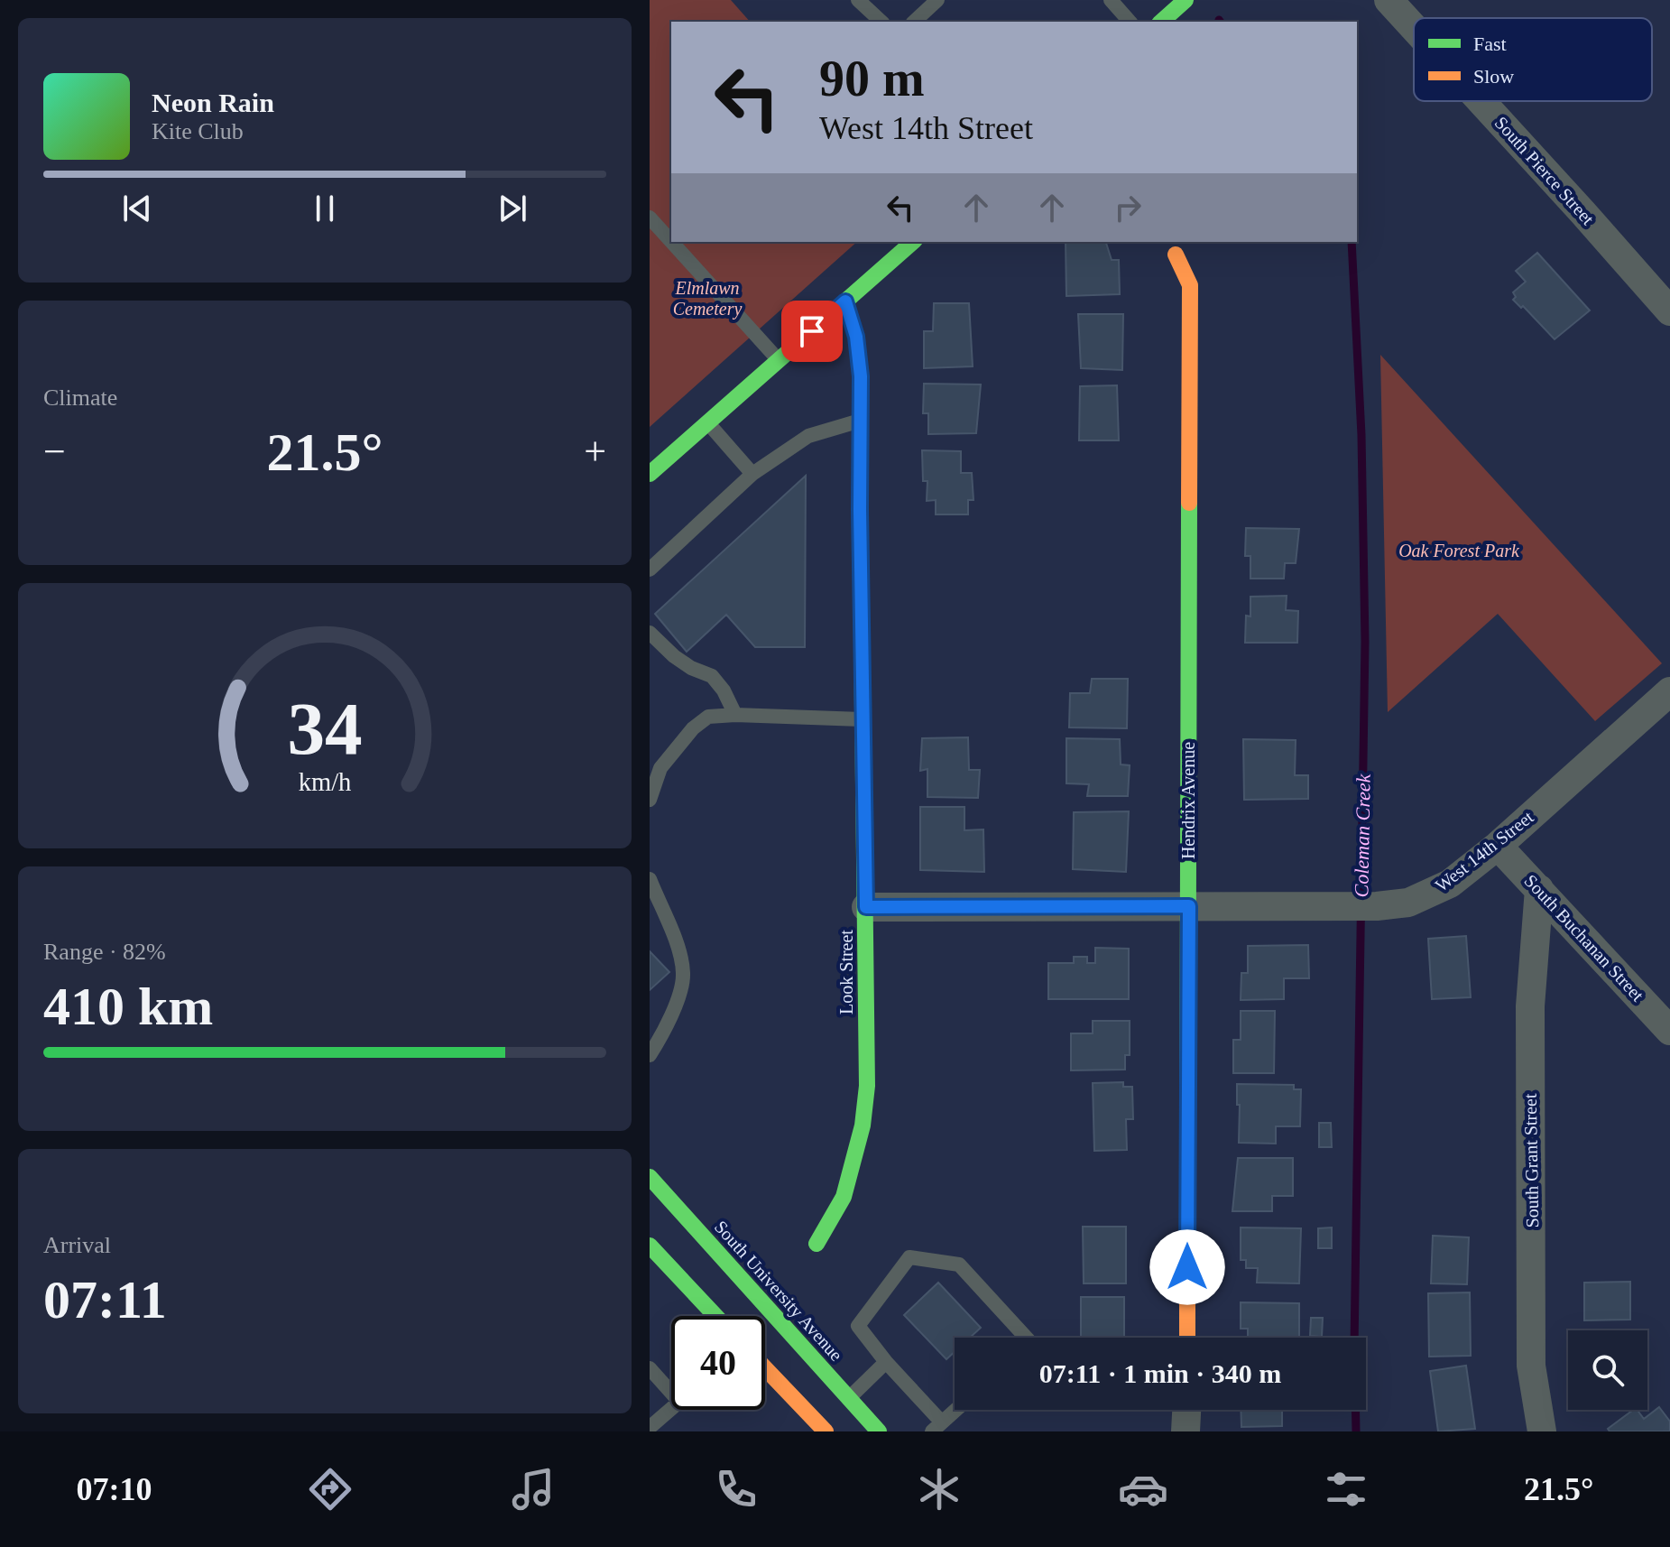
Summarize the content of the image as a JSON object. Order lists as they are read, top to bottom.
{
  "streets": {
    "street": [
      "South Pierce Street",
      "Hendrix Avenue",
      "West 14th Street",
      "South Buchanan Street",
      "Look Street",
      "South Grant Street",
      "South University Avenue"
    ]
  },
  "crossings": [
    ["Hendrix Avenue", "West 14th Street"],
    ["West 14th Street", "South Buchanan Street"],
    ["West 14th Street", "Look Street"],
    ["South Buchanan Street", "South Grant Street"]
  ],
  "water": ["Coleman Creek"],
  "parks": ["Elmlawn Cemetery", "Oak Forest Park"],
  "legend": ["Fast", "Slow"],
  "page": {
    "turn": ["90 m", "West 14th Street"],
    "song": ["Neon Rain", "Kite Club"],
    "tile": [
      "Climate",
      ["Range · 82%", "410 km"],
      ["Arrival", "07:11"]
    ],
    "heat": ["−", "21.5°", "+"],
    "limit": "40",
    "trip": "07:11 · 1 min · 340 m",
    "tabs": ["07:10", "21.5°"],
    "gauge": ["34", "km/h"]
  }
}
